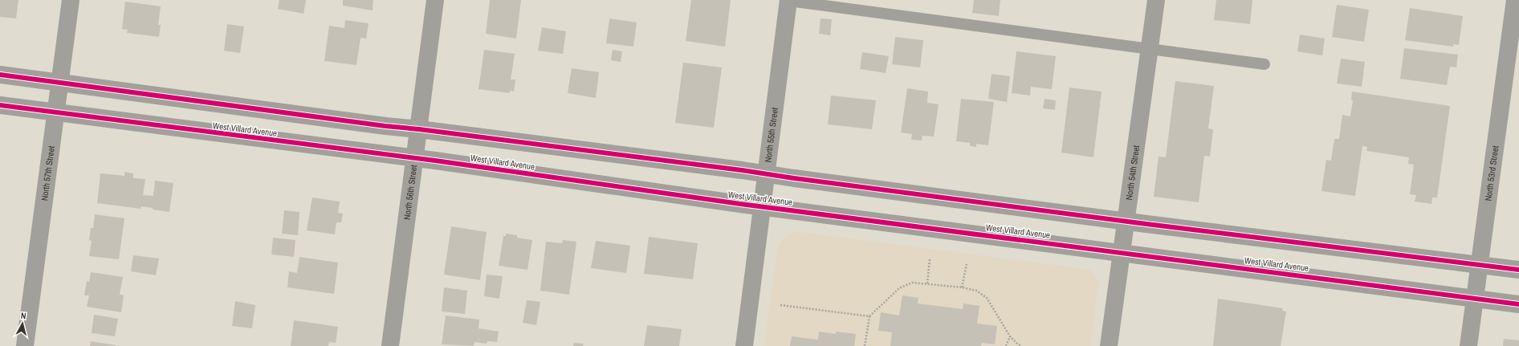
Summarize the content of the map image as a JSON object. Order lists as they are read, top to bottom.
{
  "streets": {
    "street": [
      "West Villard Avenue",
      "North 55th Street",
      "North 53rd Street",
      "North 57th Street",
      "North 54th Street",
      "North 56th Street"
    ]
  },
  "crossings": [
    ["West Villard Avenue", "North 55th Street"],
    ["West Villard Avenue", "North 53rd Street"],
    ["West Villard Avenue", "North 57th Street"],
    ["West Villard Avenue", "North 54th Street"],
    ["West Villard Avenue", "North 56th Street"]
  ],
  "north": "top"
}
